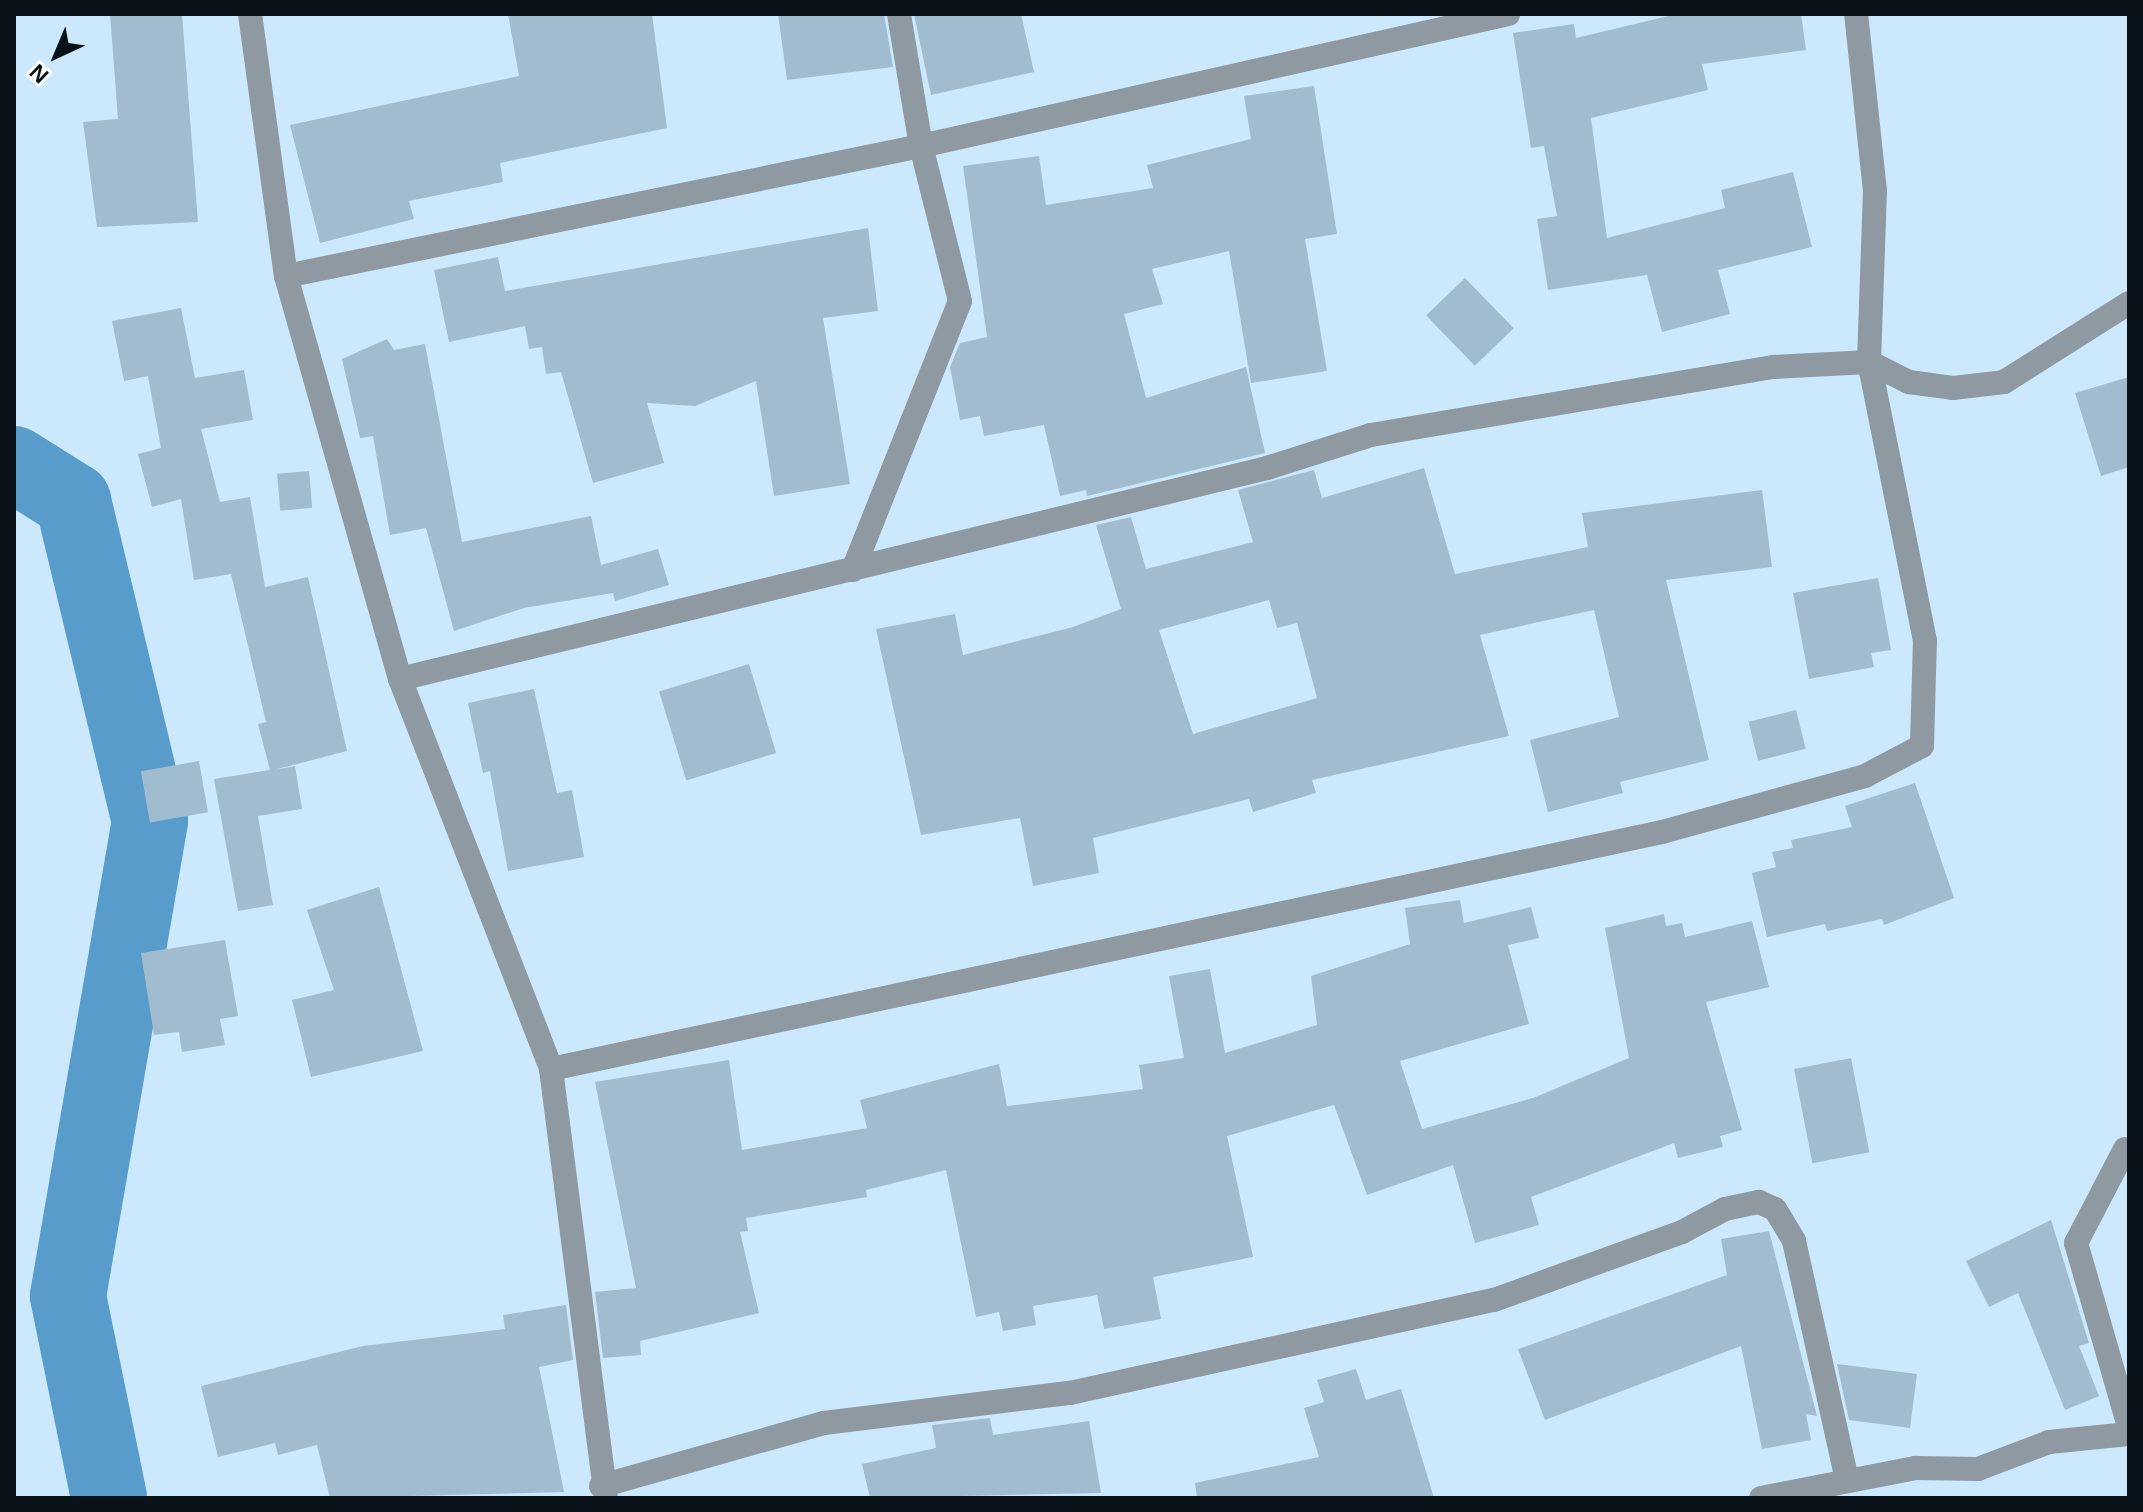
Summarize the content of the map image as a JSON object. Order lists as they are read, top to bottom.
{
  "north": "bottom left"
}
